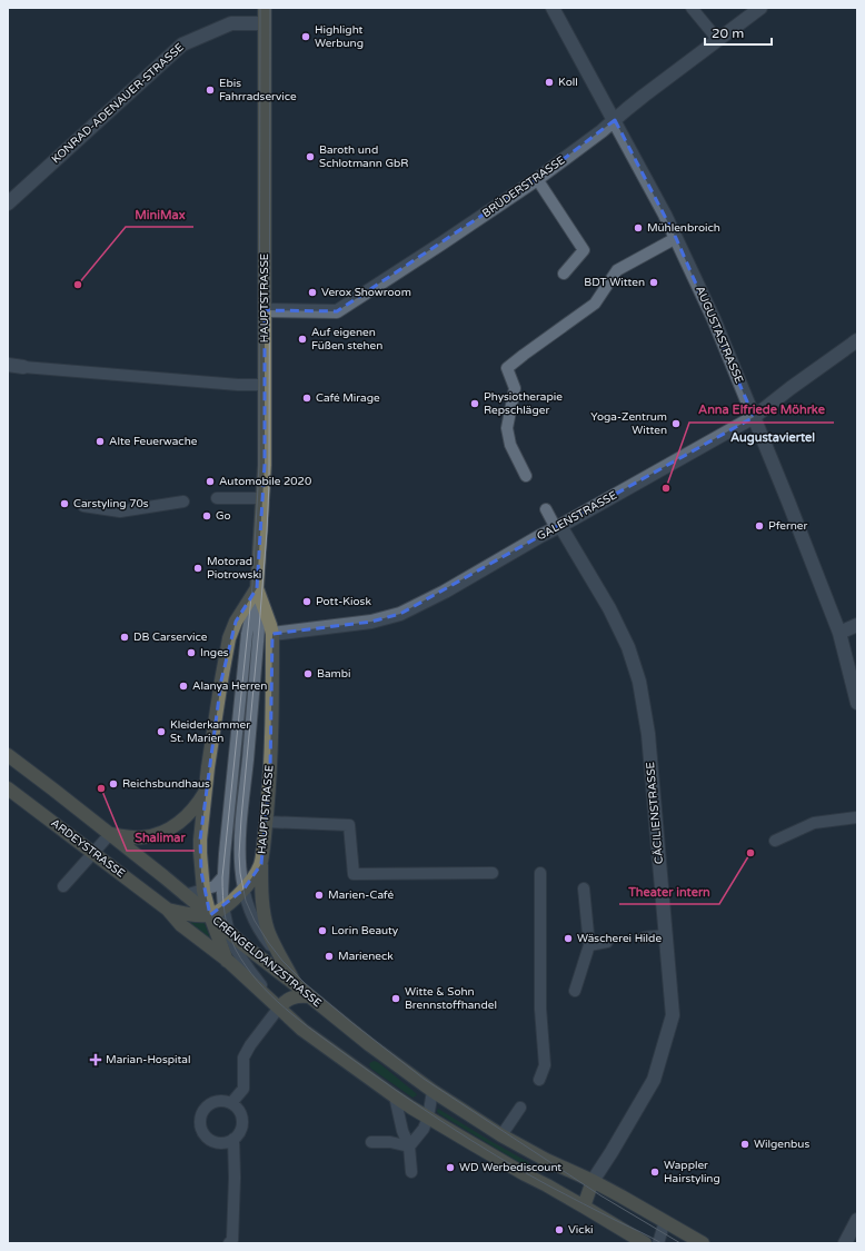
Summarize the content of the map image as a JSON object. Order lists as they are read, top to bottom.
{
  "streets": {
    "main road": ["HAUPTSTRASSE", "ARDEYSTRASSE", "CRENGELDANZSTRASSE"],
    "street": [
      "KONRAD-ADENAUER-STRASSE",
      "BRÜDERSTRASSE",
      "AUGUSTASTRASSE",
      "GALENSTRASSE",
      "CÄCILIENSTRASSE"
    ]
  },
  "crossings": [
    ["KONRAD-ADENAUER-STRASSE", "HAUPTSTRASSE"],
    ["BRÜDERSTRASSE", "HAUPTSTRASSE"],
    ["BRÜDERSTRASSE", "AUGUSTASTRASSE"],
    ["HAUPTSTRASSE", "GALENSTRASSE"],
    ["HAUPTSTRASSE", "ARDEYSTRASSE"],
    ["HAUPTSTRASSE", "CRENGELDANZSTRASSE"],
    ["AUGUSTASTRASSE", "GALENSTRASSE"],
    ["GALENSTRASSE", "CÄCILIENSTRASSE"],
    ["CÄCILIENSTRASSE", "CRENGELDANZSTRASSE"],
    ["ARDEYSTRASSE", "CRENGELDANZSTRASSE"]
  ],
  "districts": ["Augustaviertel"],
  "places": {
    "other": [
      "Highlight Werbung",
      "Koll",
      "Ebis Fahrradservice",
      "Baroth und Schlotmann GbR",
      "Mühlenbroich",
      "BDT Witten",
      "MiniMax",
      "Verox Showroom",
      "Auf eigenen Füßen stehen",
      "Café Mirage",
      "Physiotherapie Repschläger",
      "Yoga-Zentrum Witten",
      "Alte Feuerwache",
      "Automobile 2020",
      "Anna Elfriede Möhrke",
      "Carstyling 70s",
      "Go",
      "Pferner",
      "Motorad Piotrowski",
      "Pott-Kiosk",
      "DB Carservice",
      "Inges",
      "Bambi",
      "Alanya Herren",
      "Kleiderkammer St. Marien",
      "Reichsbundhaus",
      "Shalimar",
      "Theater intern",
      "Marien-Café",
      "Lorin Beauty",
      "Wäscherei Hilde",
      "Marieneck",
      "Witte & Sohn Brennstoffhandel",
      "Wilgenbus",
      "WD Werbediscount",
      "Wappler Hairstyling",
      "Vicki"
    ],
    "health": ["Marian-Hospital"]
  },
  "scale_bar": "20 m"
}
